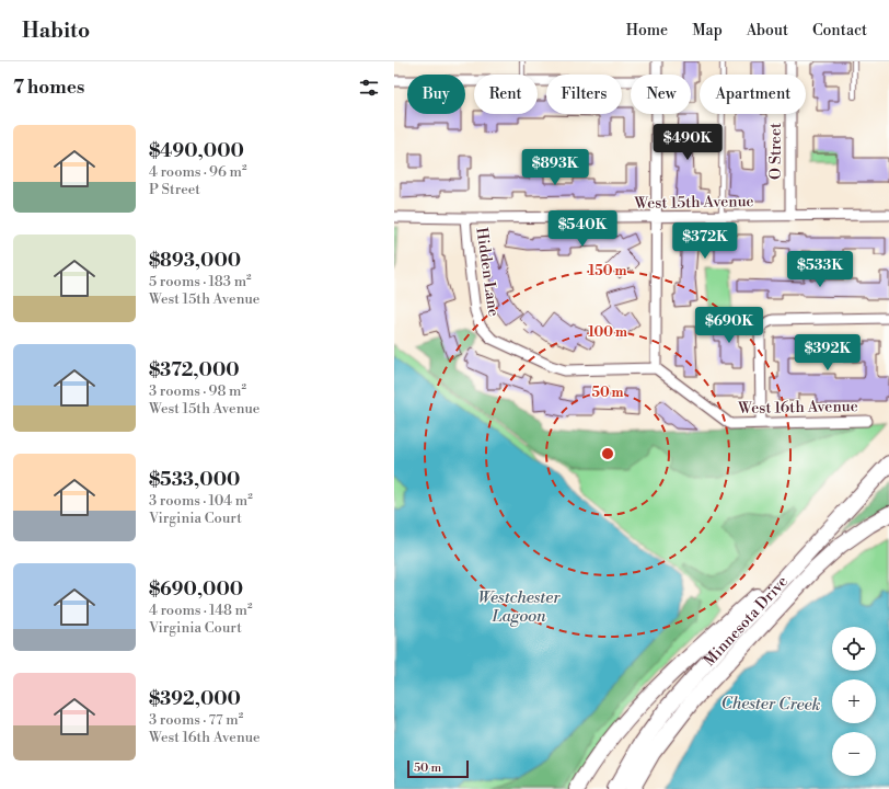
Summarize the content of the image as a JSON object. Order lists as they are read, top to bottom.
{
  "streets": {
    "main road": ["Minnesota Drive"],
    "street": [
      "O Street",
      "West 15th Avenue",
      "Hidden Lane",
      "West 16th Avenue"
    ]
  },
  "crossings": [
    ["O Street", "West 15th Avenue"],
    ["West 15th Avenue", "Hidden Lane"],
    ["Hidden Lane", "West 16th Avenue"]
  ],
  "water": ["Westchester Lagoon", "Chester Creek"],
  "scale_bar": "50 m",
  "page": {
    "header": "Habito",
    "nav": [
      "Home",
      "Map",
      "About",
      "Contact"
    ],
    "heading": "7 homes",
    "chip": [
      "Buy",
      "Rent",
      "Filters",
      "New",
      "Apartment"
    ],
    "list": [
      {
        "name": "$490,000",
        "note": "4 rooms · 96 m² · P Street"
      },
      {
        "name": "$893,000",
        "note": "5 rooms · 183 m² · West 15th Avenue"
      },
      {
        "name": "$372,000",
        "note": "3 rooms · 98 m² · West 15th Avenue"
      },
      {
        "name": "$533,000",
        "note": "3 rooms · 104 m² · Virginia Court"
      },
      {
        "name": "$690,000",
        "note": "4 rooms · 148 m² · Virginia Court"
      },
      {
        "name": "$392,000",
        "note": "3 rooms · 77 m² · West 16th Avenue"
      }
    ],
    "price": [
      "$490K",
      "$893K",
      "$540K",
      "$372K",
      "$533K",
      "$690K",
      "$392K"
    ],
    "map_buttons": ["+", "−"],
    "scale": "50 m"
  },
  "rings": ["150 m", "100 m", "50 m"]
}
